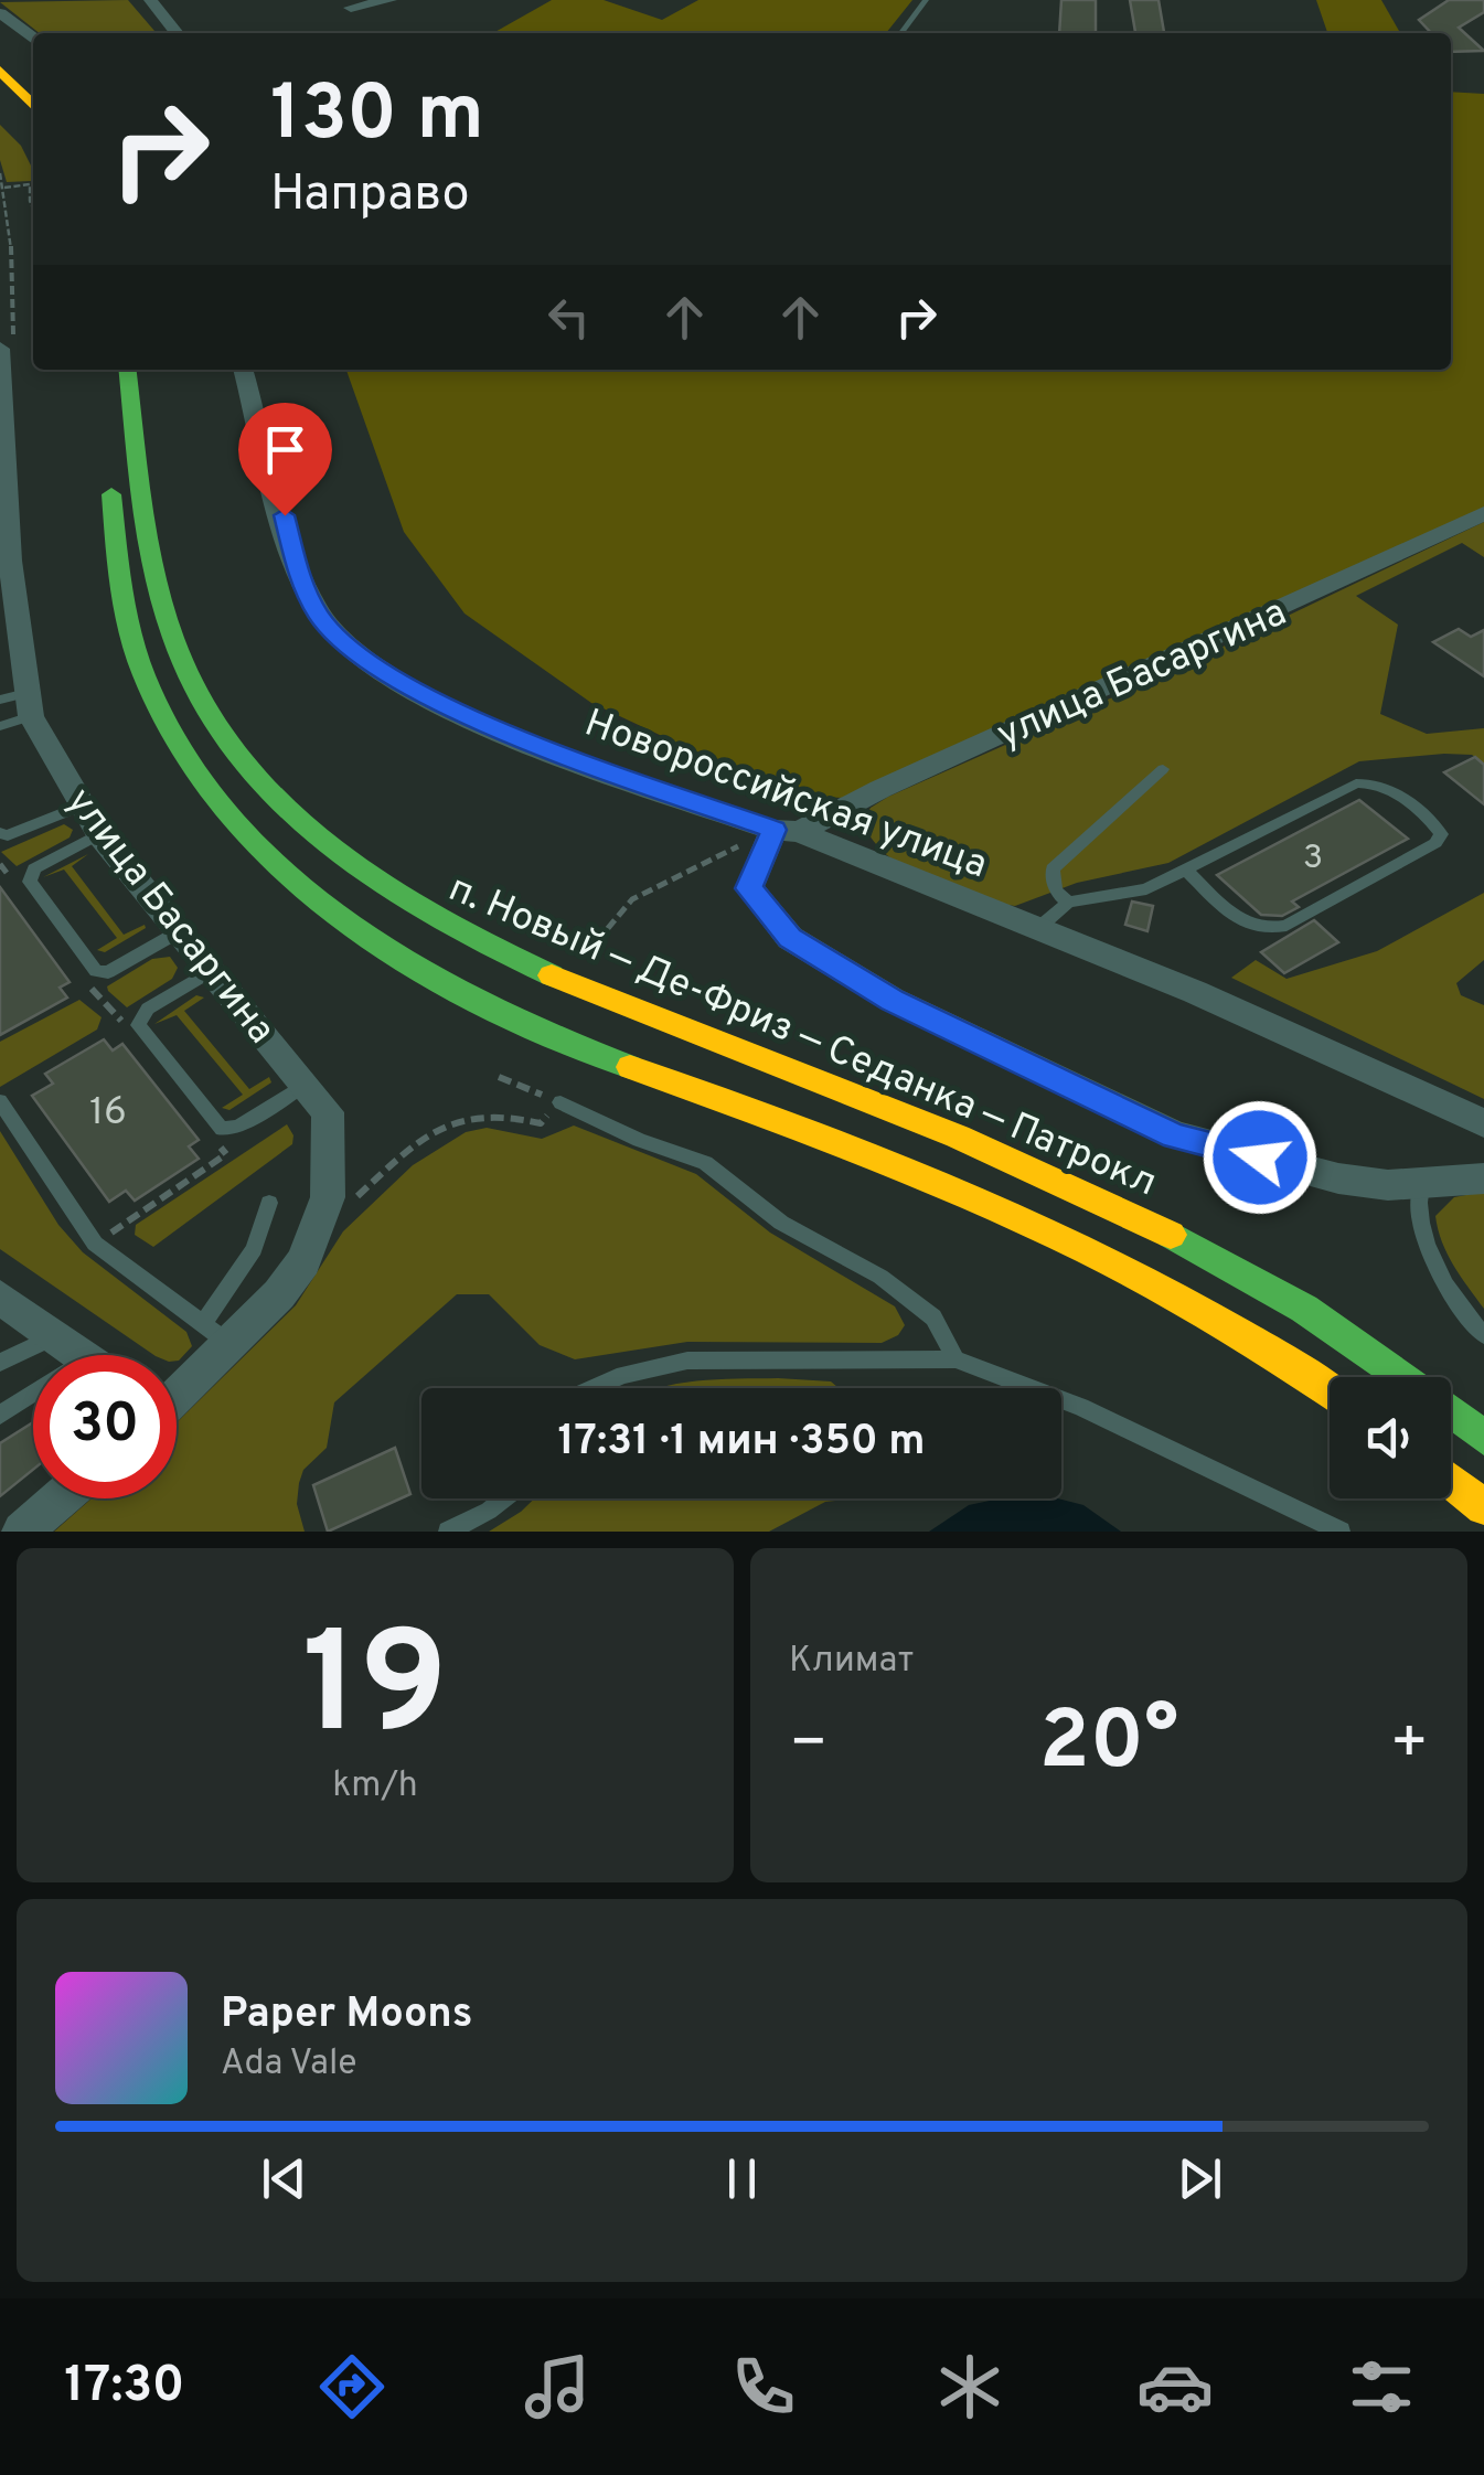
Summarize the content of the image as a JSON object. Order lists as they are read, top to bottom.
{
  "streets": {
    "highway": ["п. Новый — Де-Фриз — Седанка — Патрокл"],
    "street": ["улица Басаргина", "Новороссийская улица"]
  },
  "crossings": [
    ["улица Басаргина", "Новороссийская улица"]
  ],
  "house_numbers": ["3", "16"],
  "page": {
    "turn": ["130 m", "Направо"],
    "limit": "30",
    "trip": "17:31 · 1 мин · 350 m",
    "tile": [
      ["19", "km/h"],
      "Климат"
    ],
    "heat": ["−", "20°", "+"],
    "song": ["Paper Moons", "Ada Vale"],
    "tabs": "17:30"
  }
}
